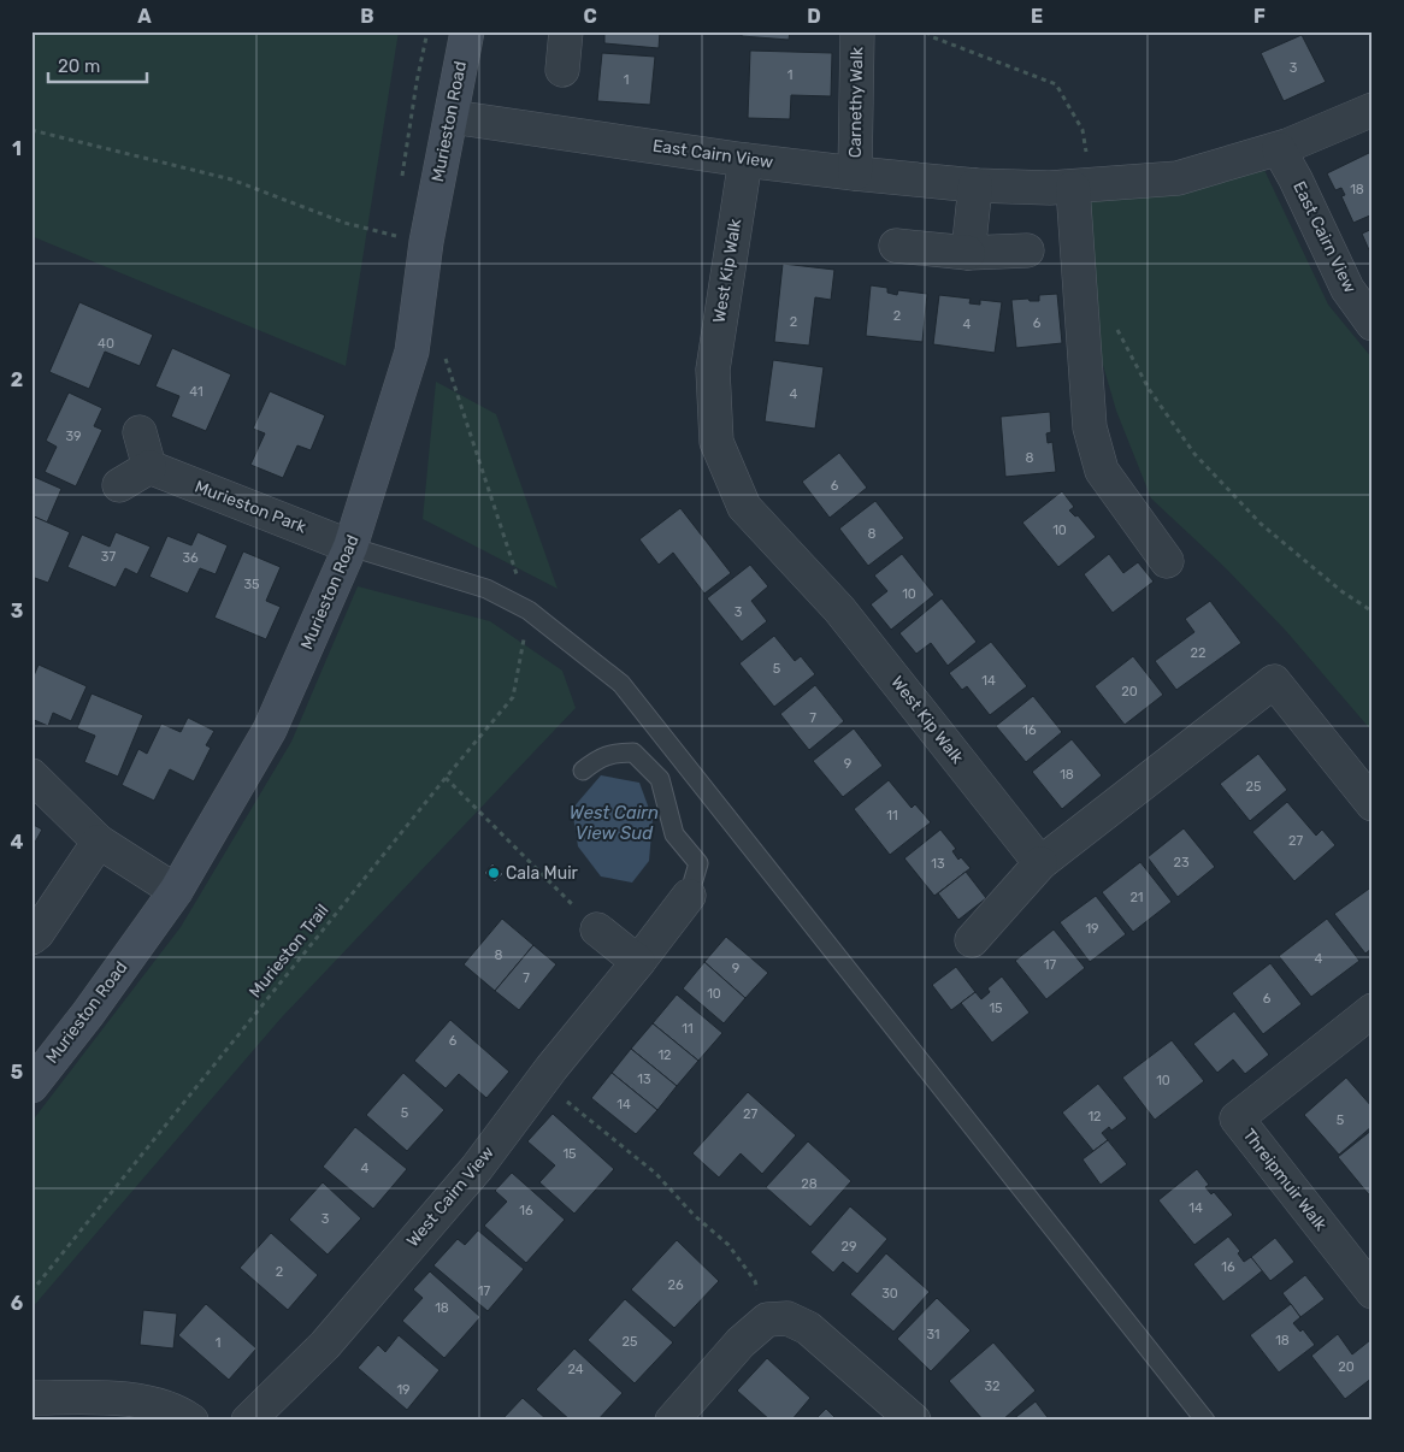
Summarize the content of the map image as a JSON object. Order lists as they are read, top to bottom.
{
  "streets": {
    "street": [
      "Carnethy Walk",
      "Murieston Road",
      "East Cairn View",
      "West Kip Walk",
      "Murieston Park",
      "Threipmuir Walk",
      "West Cairn View"
    ],
    "path": ["Murieston Trail"]
  },
  "crossings": [
    ["Carnethy Walk", "East Cairn View"],
    ["Murieston Road", "East Cairn View"],
    ["Murieston Road", "Murieston Park"],
    ["East Cairn View", "West Kip Walk"]
  ],
  "water": ["West Cairn View Sud"],
  "places": ["Cala Muir"],
  "house_numbers": [
    "3",
    "1",
    "1",
    "18",
    "2",
    "2",
    "6",
    "4",
    "40",
    "41",
    "4",
    "39",
    "8",
    "6",
    "10",
    "8",
    "37",
    "36",
    "35",
    "10",
    "3",
    "22",
    "5",
    "14",
    "20",
    "7",
    "16",
    "9",
    "18",
    "25",
    "11",
    "27",
    "23",
    "13",
    "21",
    "19",
    "8",
    "4",
    "17",
    "9",
    "7",
    "10",
    "6",
    "15",
    "11",
    "6",
    "12",
    "13",
    "10",
    "14",
    "5",
    "27",
    "12",
    "5",
    "15",
    "4",
    "28",
    "14",
    "16",
    "3",
    "29",
    "16",
    "2",
    "26",
    "17",
    "30",
    "18",
    "31",
    "18",
    "25",
    "1",
    "20",
    "24",
    "32",
    "19"
  ],
  "scale_bar": "20 m",
  "grid": {
    "columns": [
      "A",
      "B",
      "C",
      "D",
      "E",
      "F"
    ],
    "rows": [
      "1",
      "2",
      "3",
      "4",
      "5",
      "6"
    ]
  }
}
